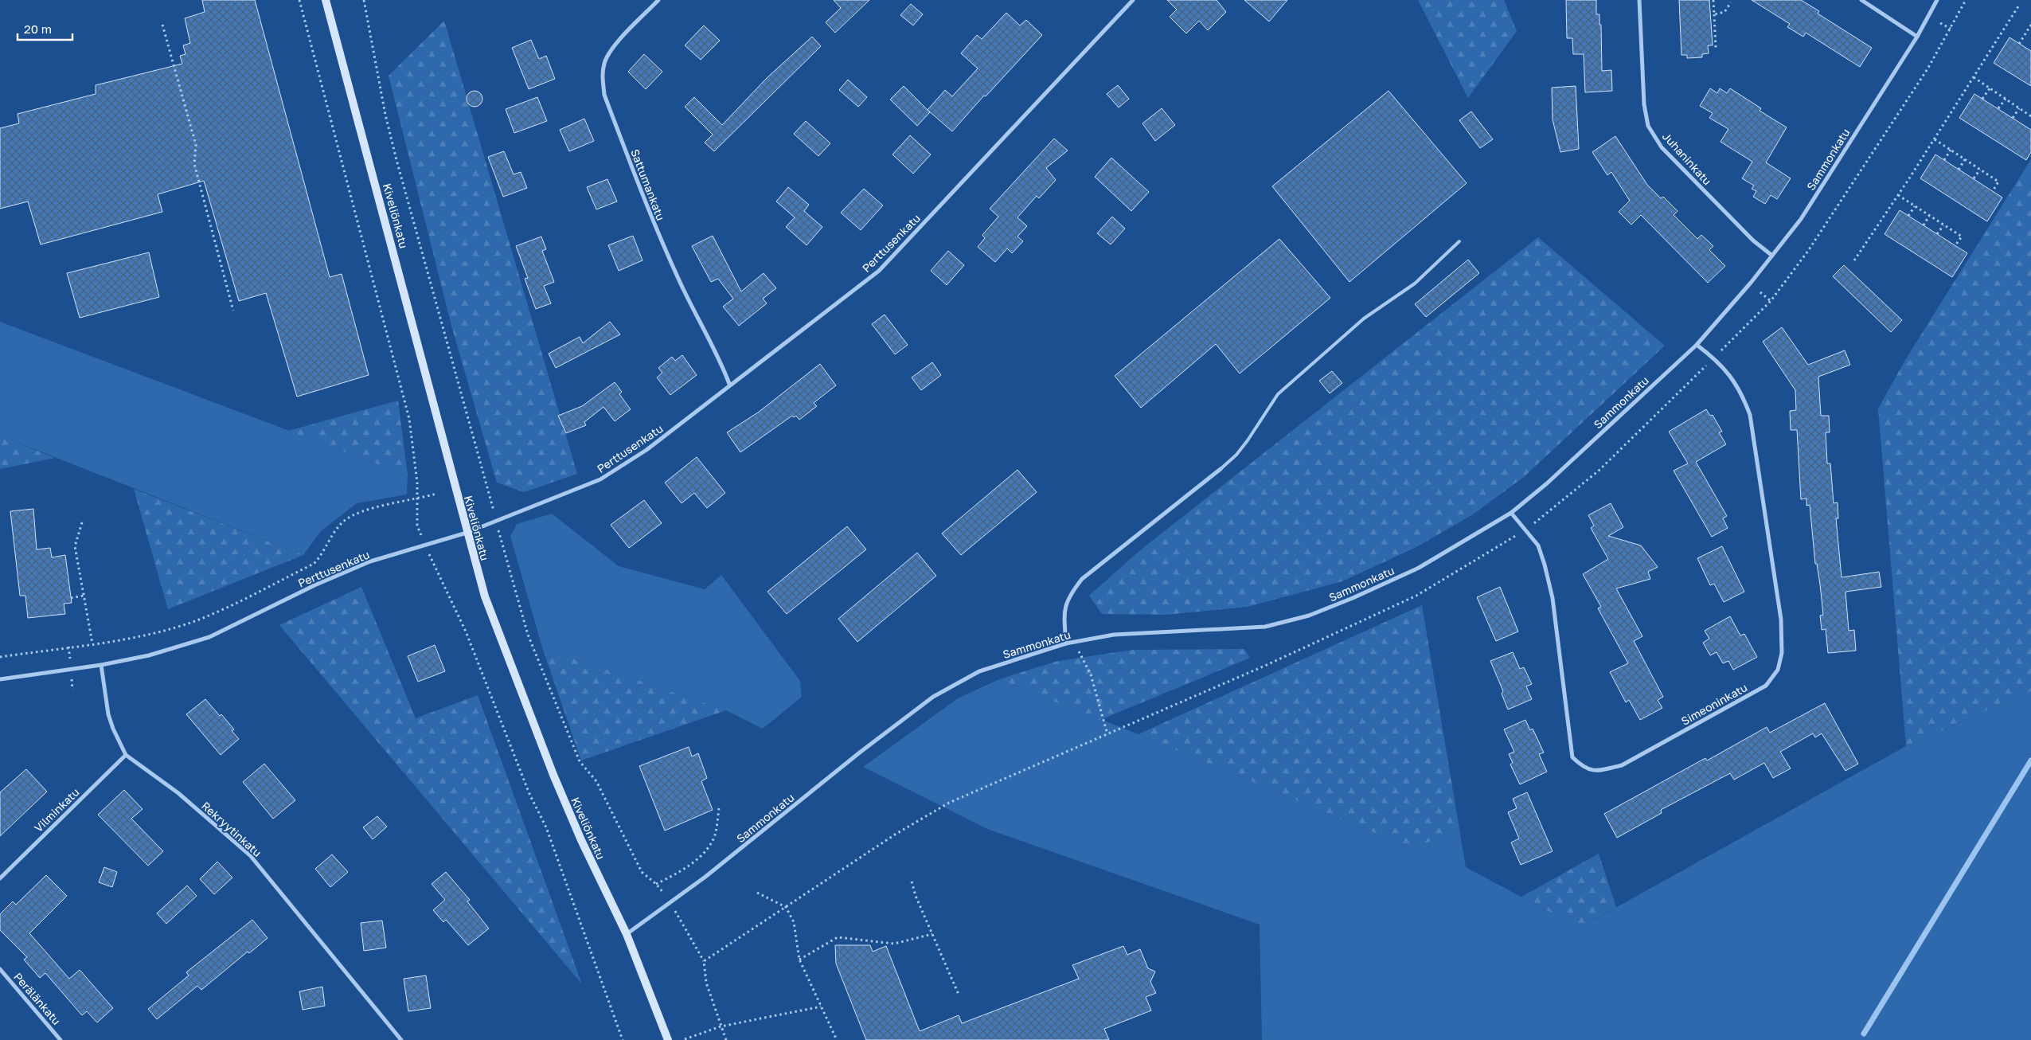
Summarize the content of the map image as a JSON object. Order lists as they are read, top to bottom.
{
  "streets": {
    "main road": ["Kiveliönkatu"],
    "street": [
      "Juhaninkatu",
      "Sammonkatu",
      "Sattumankatu",
      "Perttusenkatu",
      "Simeoninkatu",
      "Vilminkatu",
      "Rekryytinkatu",
      "Perälänkatu"
    ]
  },
  "crossings": [
    ["Juhaninkatu", "Sammonkatu"],
    ["Sammonkatu", "Kiveliönkatu"],
    ["Sammonkatu", "Simeoninkatu"],
    ["Sattumankatu", "Perttusenkatu"],
    ["Kiveliönkatu", "Perttusenkatu"],
    ["Perttusenkatu", "Rekryytinkatu"],
    ["Vilminkatu", "Rekryytinkatu"]
  ],
  "scale_bar": "20 m"
}
